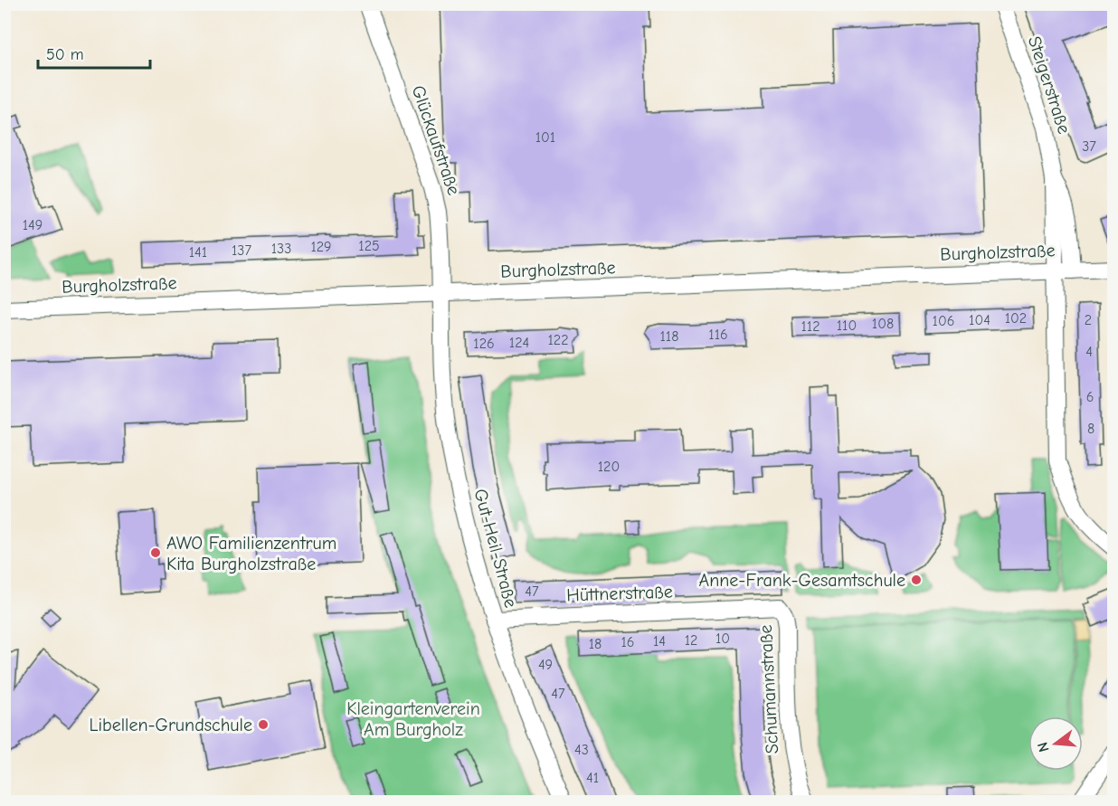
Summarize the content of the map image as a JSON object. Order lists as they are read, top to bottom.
{
  "streets": {
    "street": [
      "Steigerstraße",
      "Glückaufstraße",
      "Burgholzstraße",
      "Gut-Heil-Straße",
      "Hüttnerstraße",
      "Schumannstraße"
    ]
  },
  "crossings": [
    ["Steigerstraße", "Burgholzstraße"],
    ["Glückaufstraße", "Burgholzstraße"],
    ["Glückaufstraße", "Gut-Heil-Straße"],
    ["Burgholzstraße", "Gut-Heil-Straße"],
    ["Gut-Heil-Straße", "Hüttnerstraße"],
    ["Hüttnerstraße", "Schumannstraße"]
  ],
  "parks": ["Kleingartenverein Am Burgholz"],
  "places": ["AWO Familienzentrum Kita Burgholzstraße", "Anne-Frank-Gesamtschule", "Libellen-Grundschule"],
  "house_numbers": [
    "101",
    "37",
    "149",
    "125",
    "129",
    "133",
    "137",
    "141",
    "102",
    "104",
    "2",
    "106",
    "108",
    "110",
    "112",
    "116",
    "118",
    "122",
    "124",
    "126",
    "4",
    "6",
    "8",
    "120",
    "47",
    "10",
    "12",
    "14",
    "16",
    "18",
    "49",
    "47",
    "43",
    "41"
  ],
  "scale_bar": "50 m",
  "north": "left"
}
